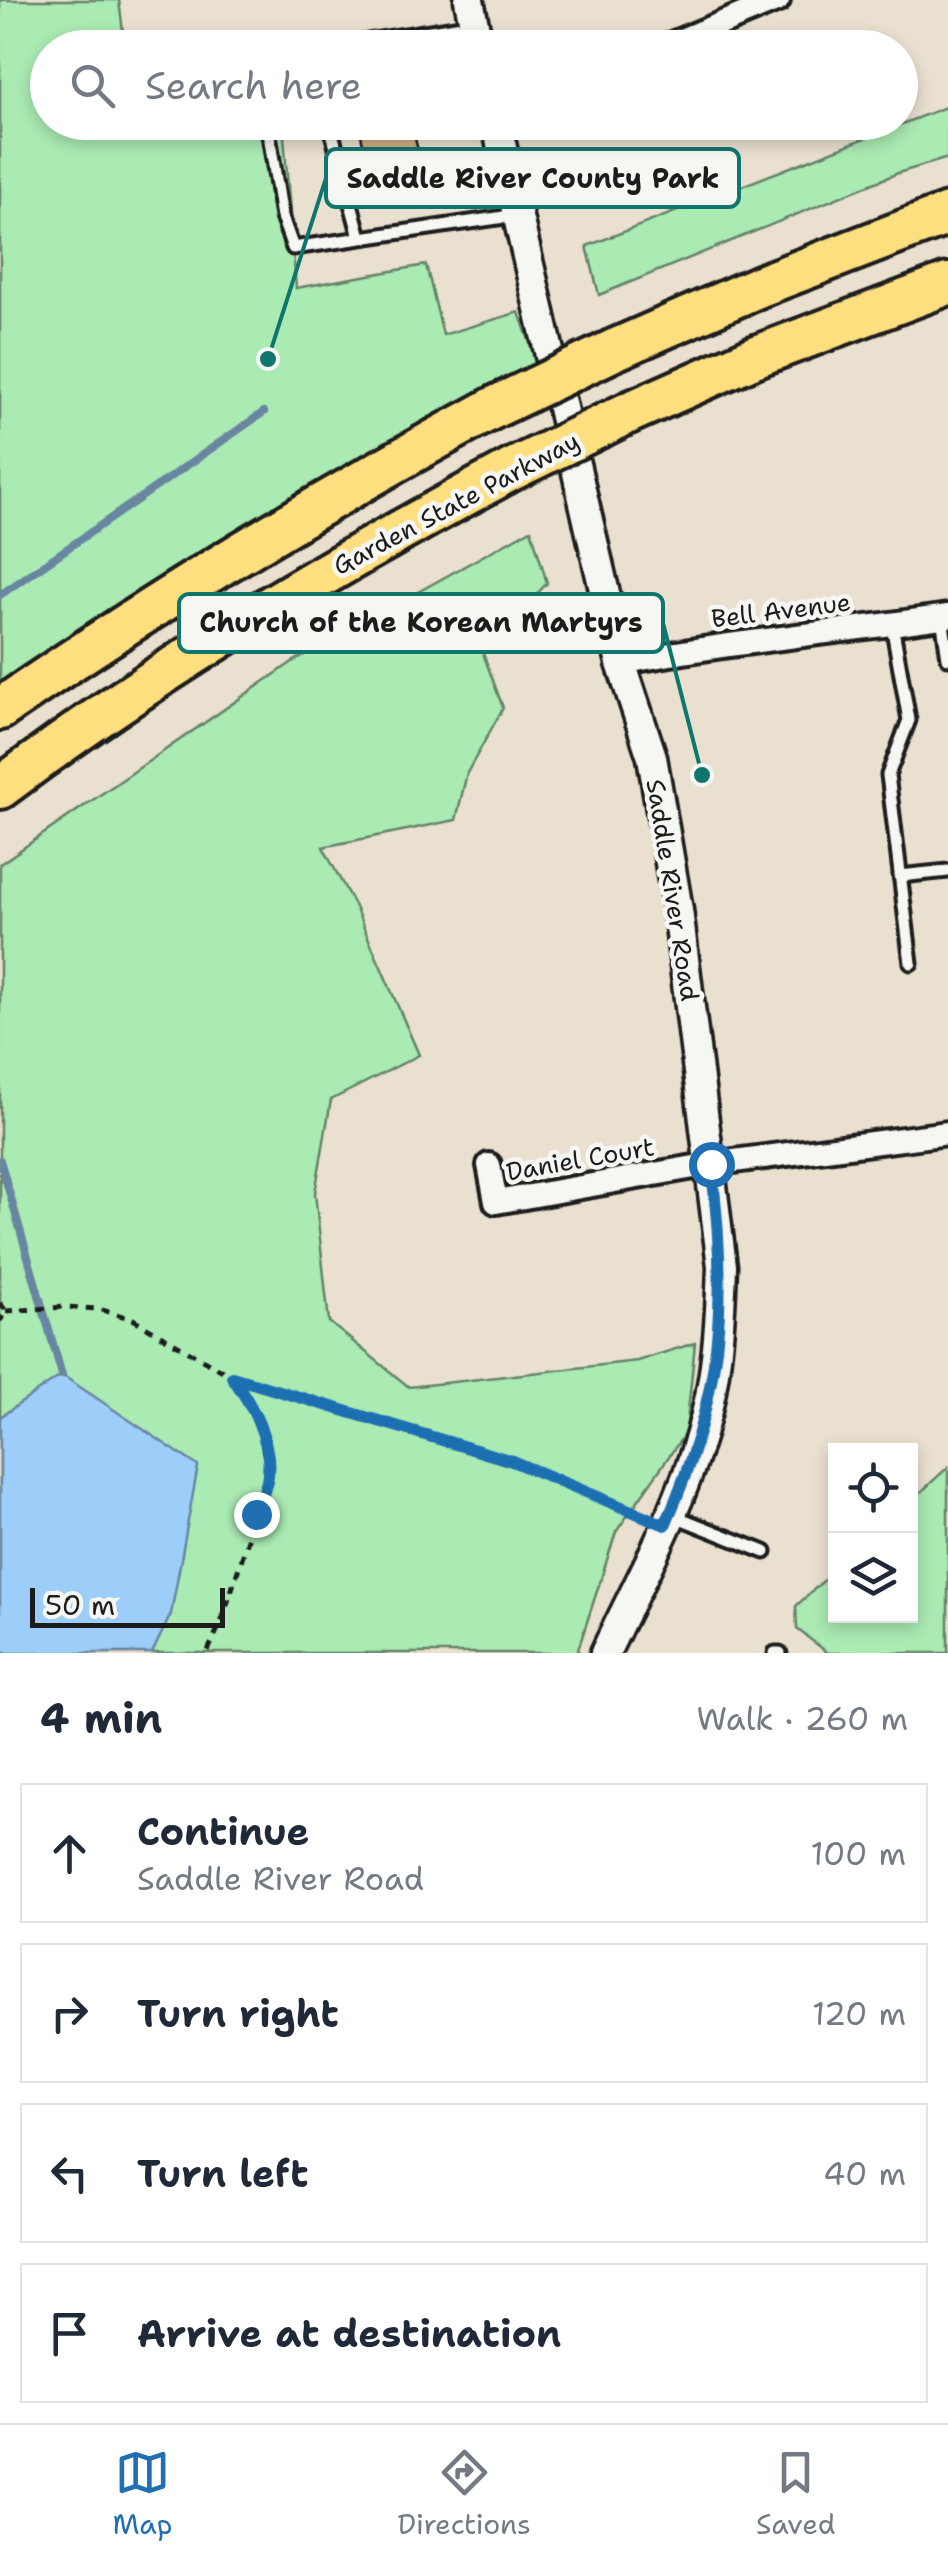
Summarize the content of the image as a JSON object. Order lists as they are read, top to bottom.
{
  "streets": {
    "highway": ["Garden State Parkway"],
    "street": ["Bell Avenue", "Saddle River Road", "Daniel Court"]
  },
  "crossings": [
    ["Bell Avenue", "Saddle River Road"],
    ["Saddle River Road", "Daniel Court"]
  ],
  "places": ["Saddle River County Park", "Church of the Korean Martyrs"],
  "scale_bar": "50 m",
  "page": {
    "search": "Search here",
    "scale": "50 m",
    "heading": ["4 min", "Walk · 260 m"],
    "list": [
      ["Continue", "Saddle River Road", "100 m"],
      ["Turn right", "120 m"],
      ["Turn left", "40 m"],
      "Arrive at destination"
    ],
    "nav": ["Map", "Directions", "Saved"]
  }
}
